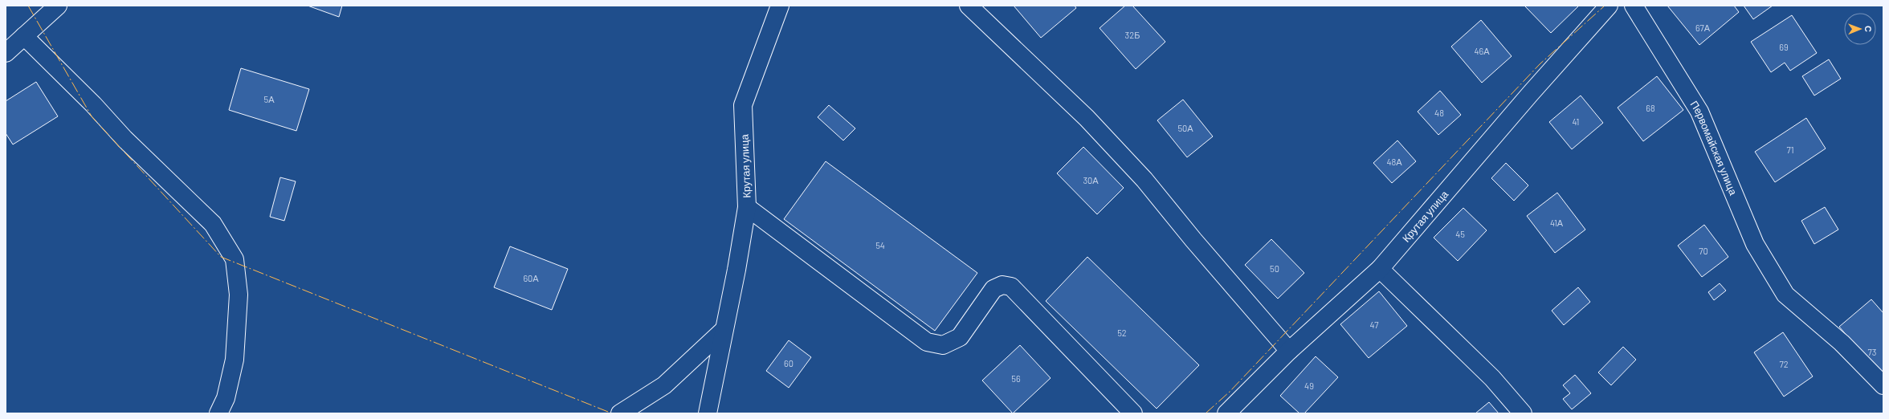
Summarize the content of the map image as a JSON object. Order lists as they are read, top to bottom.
{
  "streets": {
    "street": ["Первомайская улица", "Крутая улица"]
  },
  "house_numbers": [
    "67А",
    "32Б",
    "69",
    "46А",
    "5А",
    "68",
    "48",
    "41",
    "50А",
    "71",
    "48А",
    "30А",
    "41А",
    "45",
    "54",
    "70",
    "50",
    "60А",
    "47",
    "52",
    "73",
    "60",
    "72",
    "56",
    "49"
  ],
  "north": "right"
}
